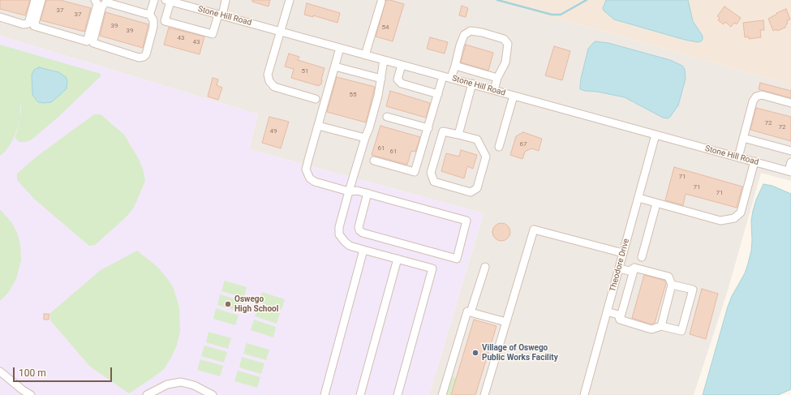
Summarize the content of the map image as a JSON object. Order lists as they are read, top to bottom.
{
  "streets": {
    "street": ["Stone Hill Road", "Theodore Drive"]
  },
  "crossings": [
    ["Stone Hill Road", "Theodore Drive"]
  ],
  "places": ["Oswego High School", "Village of Oswego Public Works Facility"],
  "house_numbers": [
    "37",
    "37",
    "39",
    "54",
    "39",
    "43",
    "43",
    "51",
    "55",
    "72",
    "72",
    "49",
    "67",
    "61",
    "61",
    "71",
    "71",
    "71"
  ],
  "scale_bar": "100 m"
}
